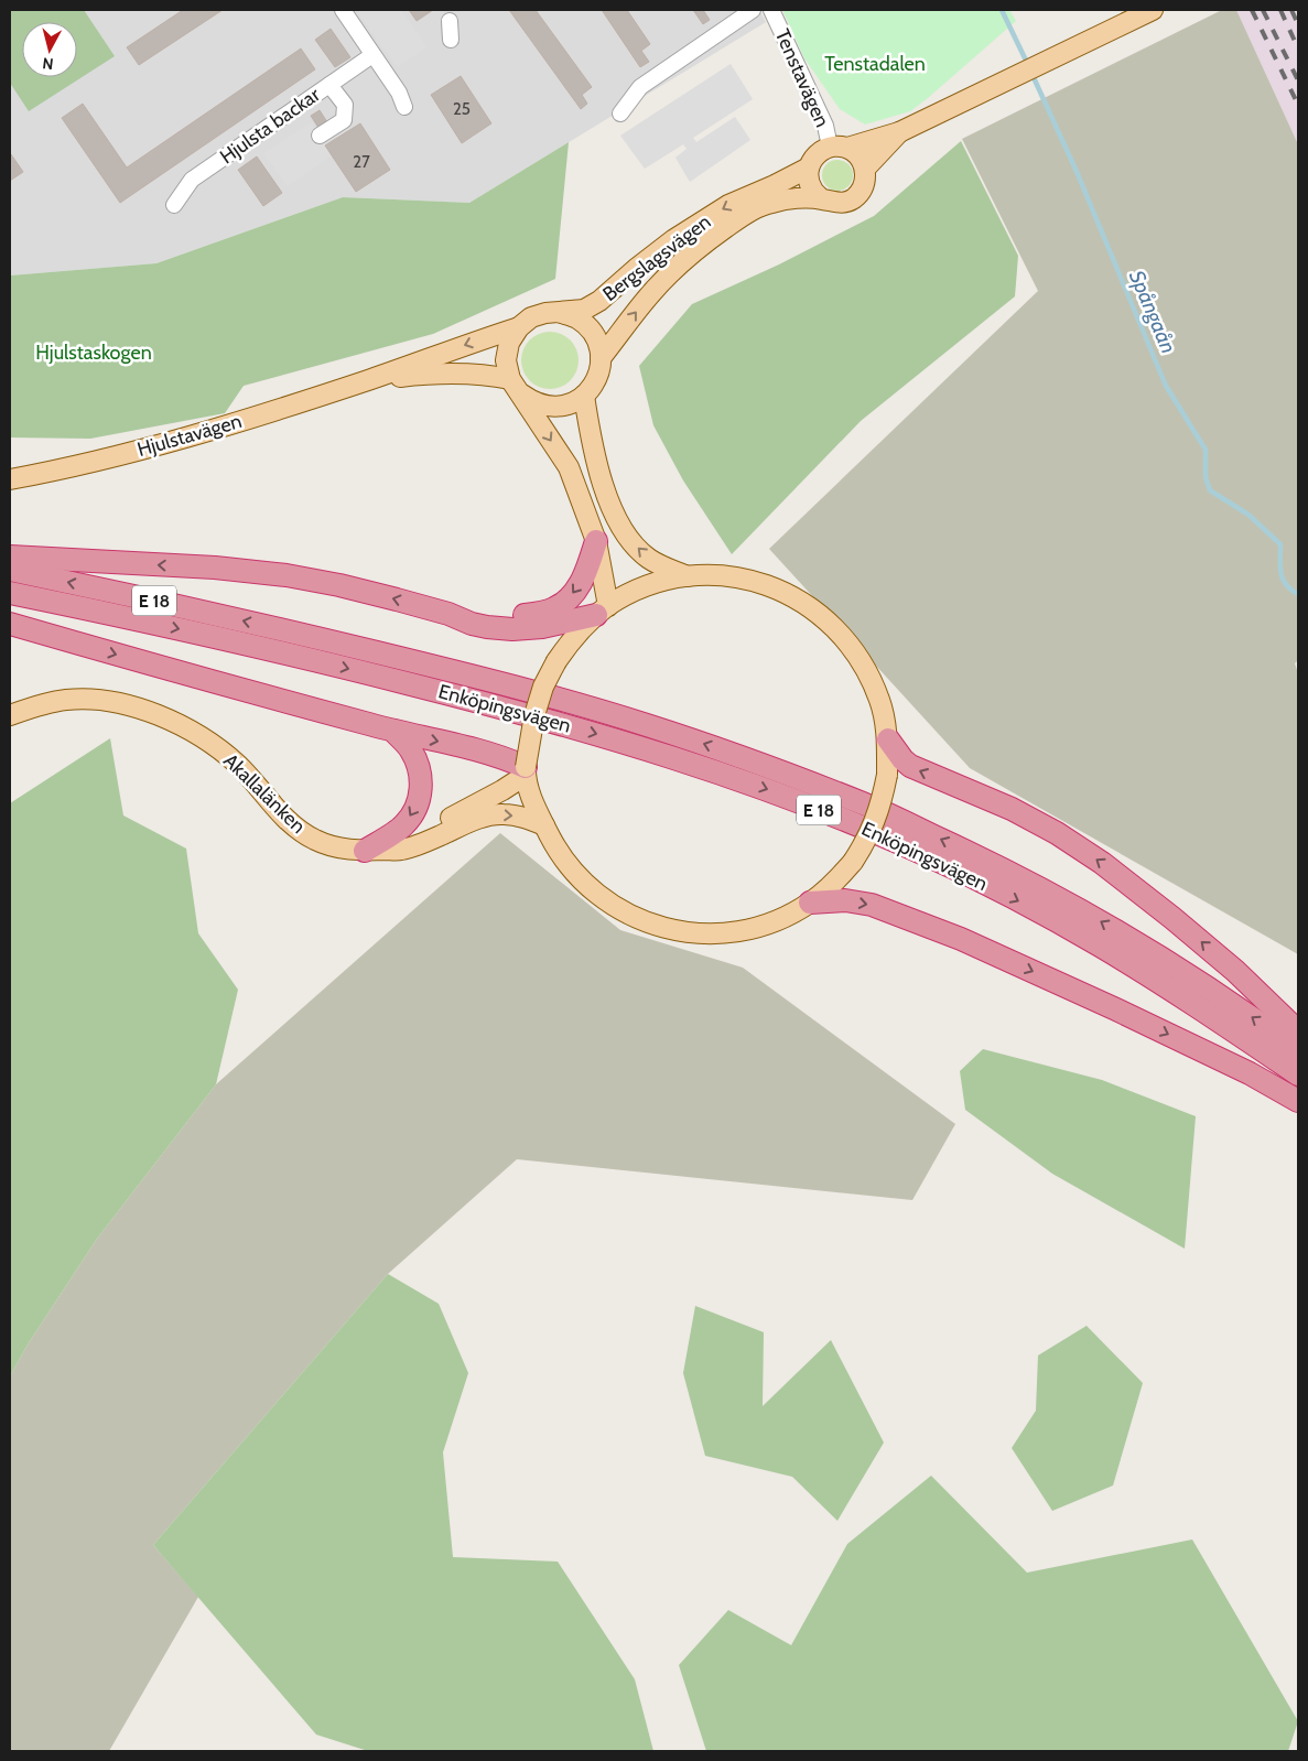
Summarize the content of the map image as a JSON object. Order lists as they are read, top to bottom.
{
  "streets": {
    "highway": ["E 18", "Enköpingsvägen"],
    "main road": ["Bergslagsvägen", "Hjulstavägen", "Akallalänken"],
    "street": ["Tenstavägen", "Hjulsta backar"]
  },
  "crossings": [
    ["Tenstavägen", "Bergslagsvägen"],
    ["Bergslagsvägen", "Hjulstavägen"]
  ],
  "water": ["Spångaån"],
  "parks": ["Tenstadalen", "Hjulstaskogen"],
  "house_numbers": ["25", "27"],
  "north": "bottom"
}
